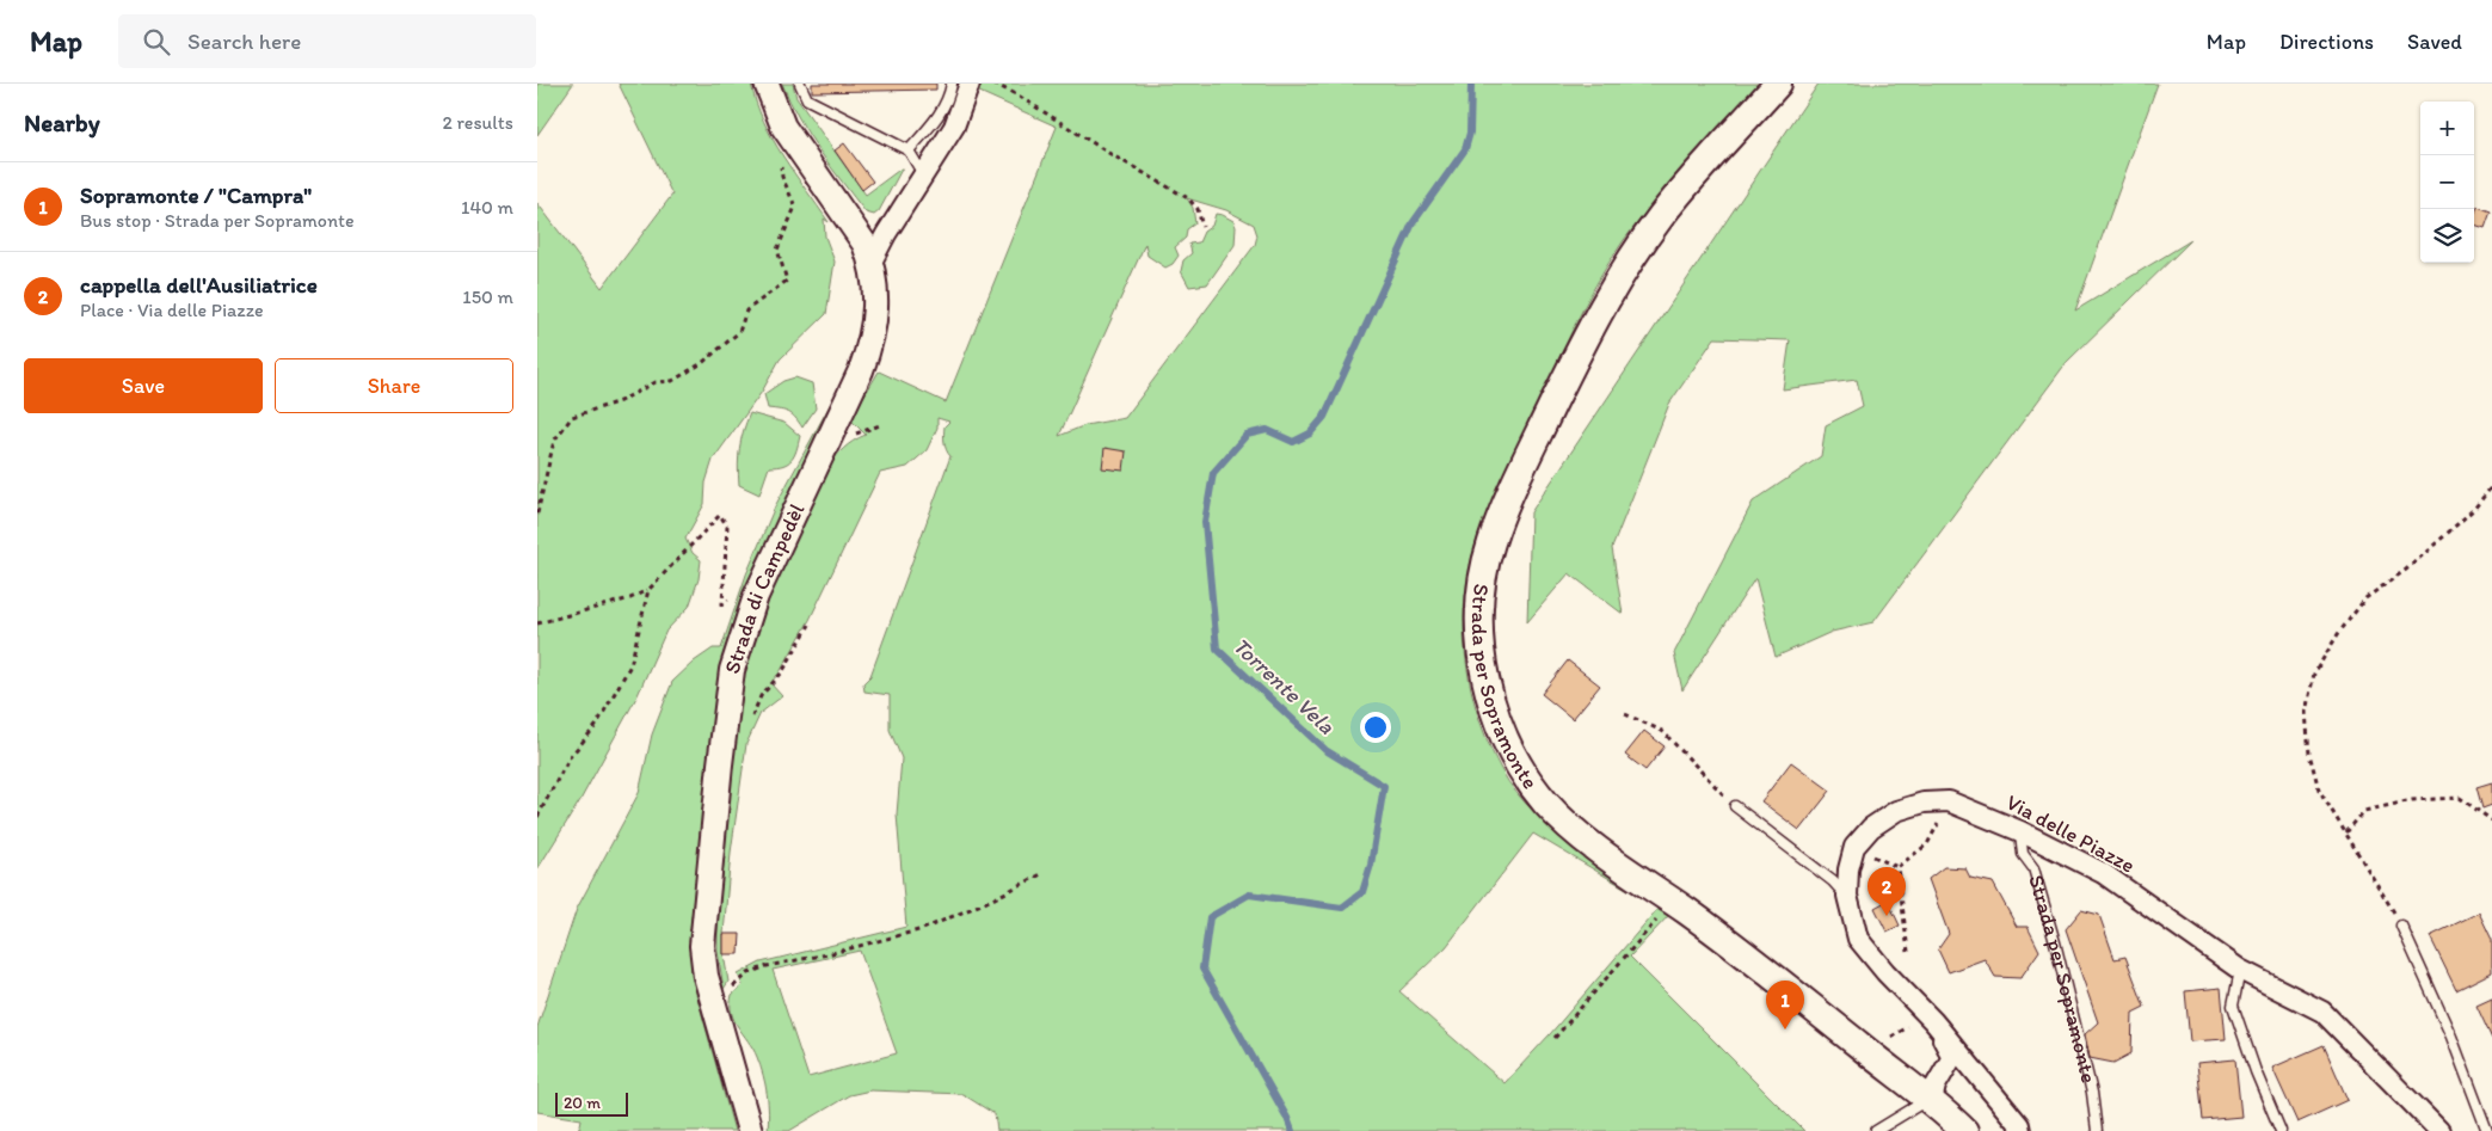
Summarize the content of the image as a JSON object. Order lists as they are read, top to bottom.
{
  "streets": {
    "main road": ["Strada per Sopramonte"],
    "street": ["Strada di Campedèl", "Via delle Piazze"]
  },
  "crossings": [
    ["Strada per Sopramonte", "Via delle Piazze"]
  ],
  "water": ["Torrente Vela"],
  "scale_bar": "20 m",
  "page": {
    "header": "Map",
    "search": "Search here",
    "nav": ["Map", "Directions", "Saved"],
    "heading": ["Nearby", "2 results"],
    "map_buttons": ["+", "−"],
    "list": [
      {
        "mark": "1",
        "name": "Sopramonte / \"Campra\"",
        "note": "Bus stop · Strada per Sopramonte",
        "value": "140 m"
      },
      {
        "mark": "2",
        "name": "cappella dell'Ausiliatrice",
        "note": "Place · Via delle Piazze",
        "value": "150 m"
      }
    ],
    "buttons": ["Save", "Share"],
    "pins": ["2", "1"],
    "scale": "20 m"
  }
}
